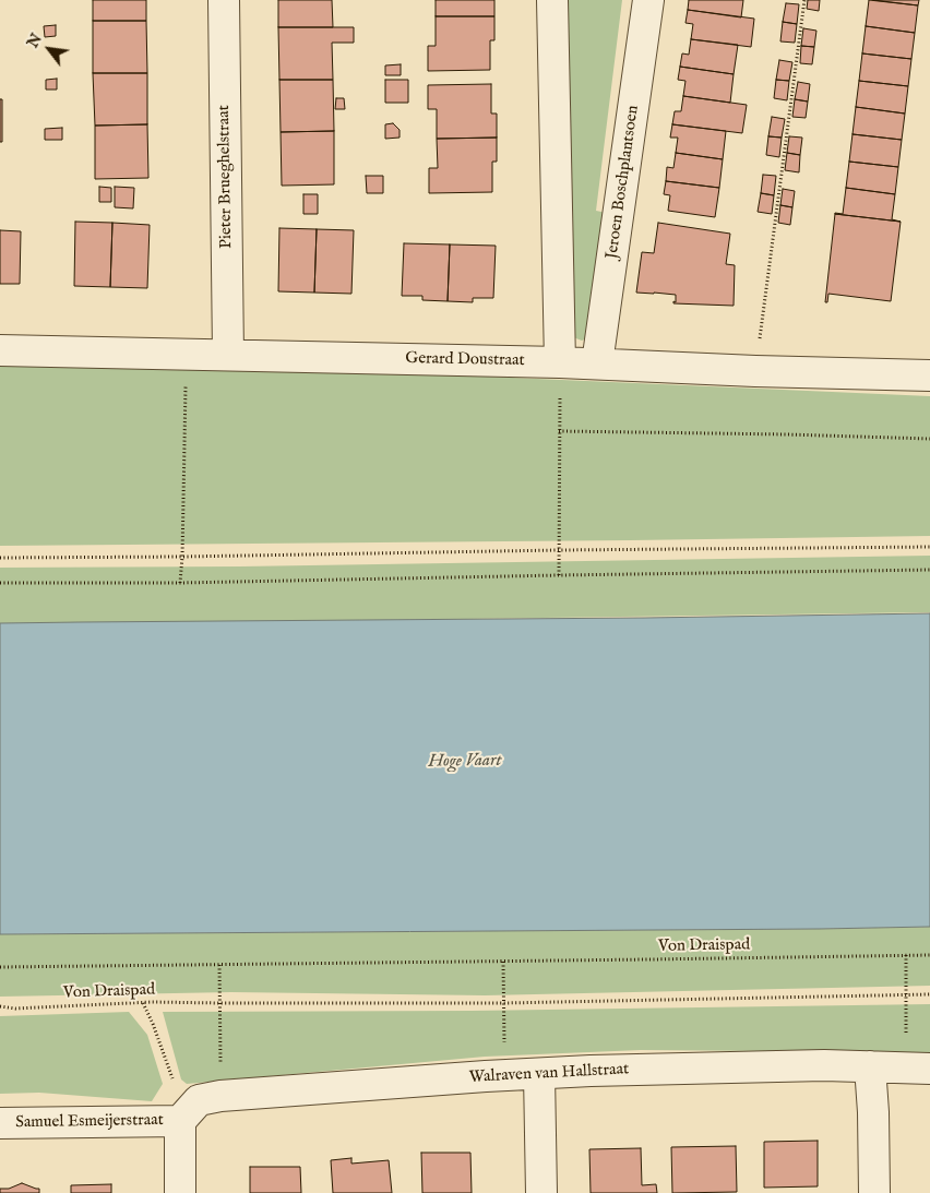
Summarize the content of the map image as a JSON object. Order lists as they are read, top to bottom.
{
  "streets": {
    "street": [
      "Pieter Brueghelstraat",
      "Jeroen Boschplantsoen",
      "Gerard Doustraat",
      "Walraven van Hallstraat",
      "Samuel Esmeijerstraat"
    ],
    "path": ["Von Draispad"]
  },
  "crossings": [
    ["Pieter Brueghelstraat", "Gerard Doustraat"],
    ["Jeroen Boschplantsoen", "Gerard Doustraat"],
    ["Von Draispad", "Samuel Esmeijerstraat"],
    ["Walraven van Hallstraat", "Samuel Esmeijerstraat"]
  ],
  "water": ["Hoge Vaart"],
  "north": "top left"
}
